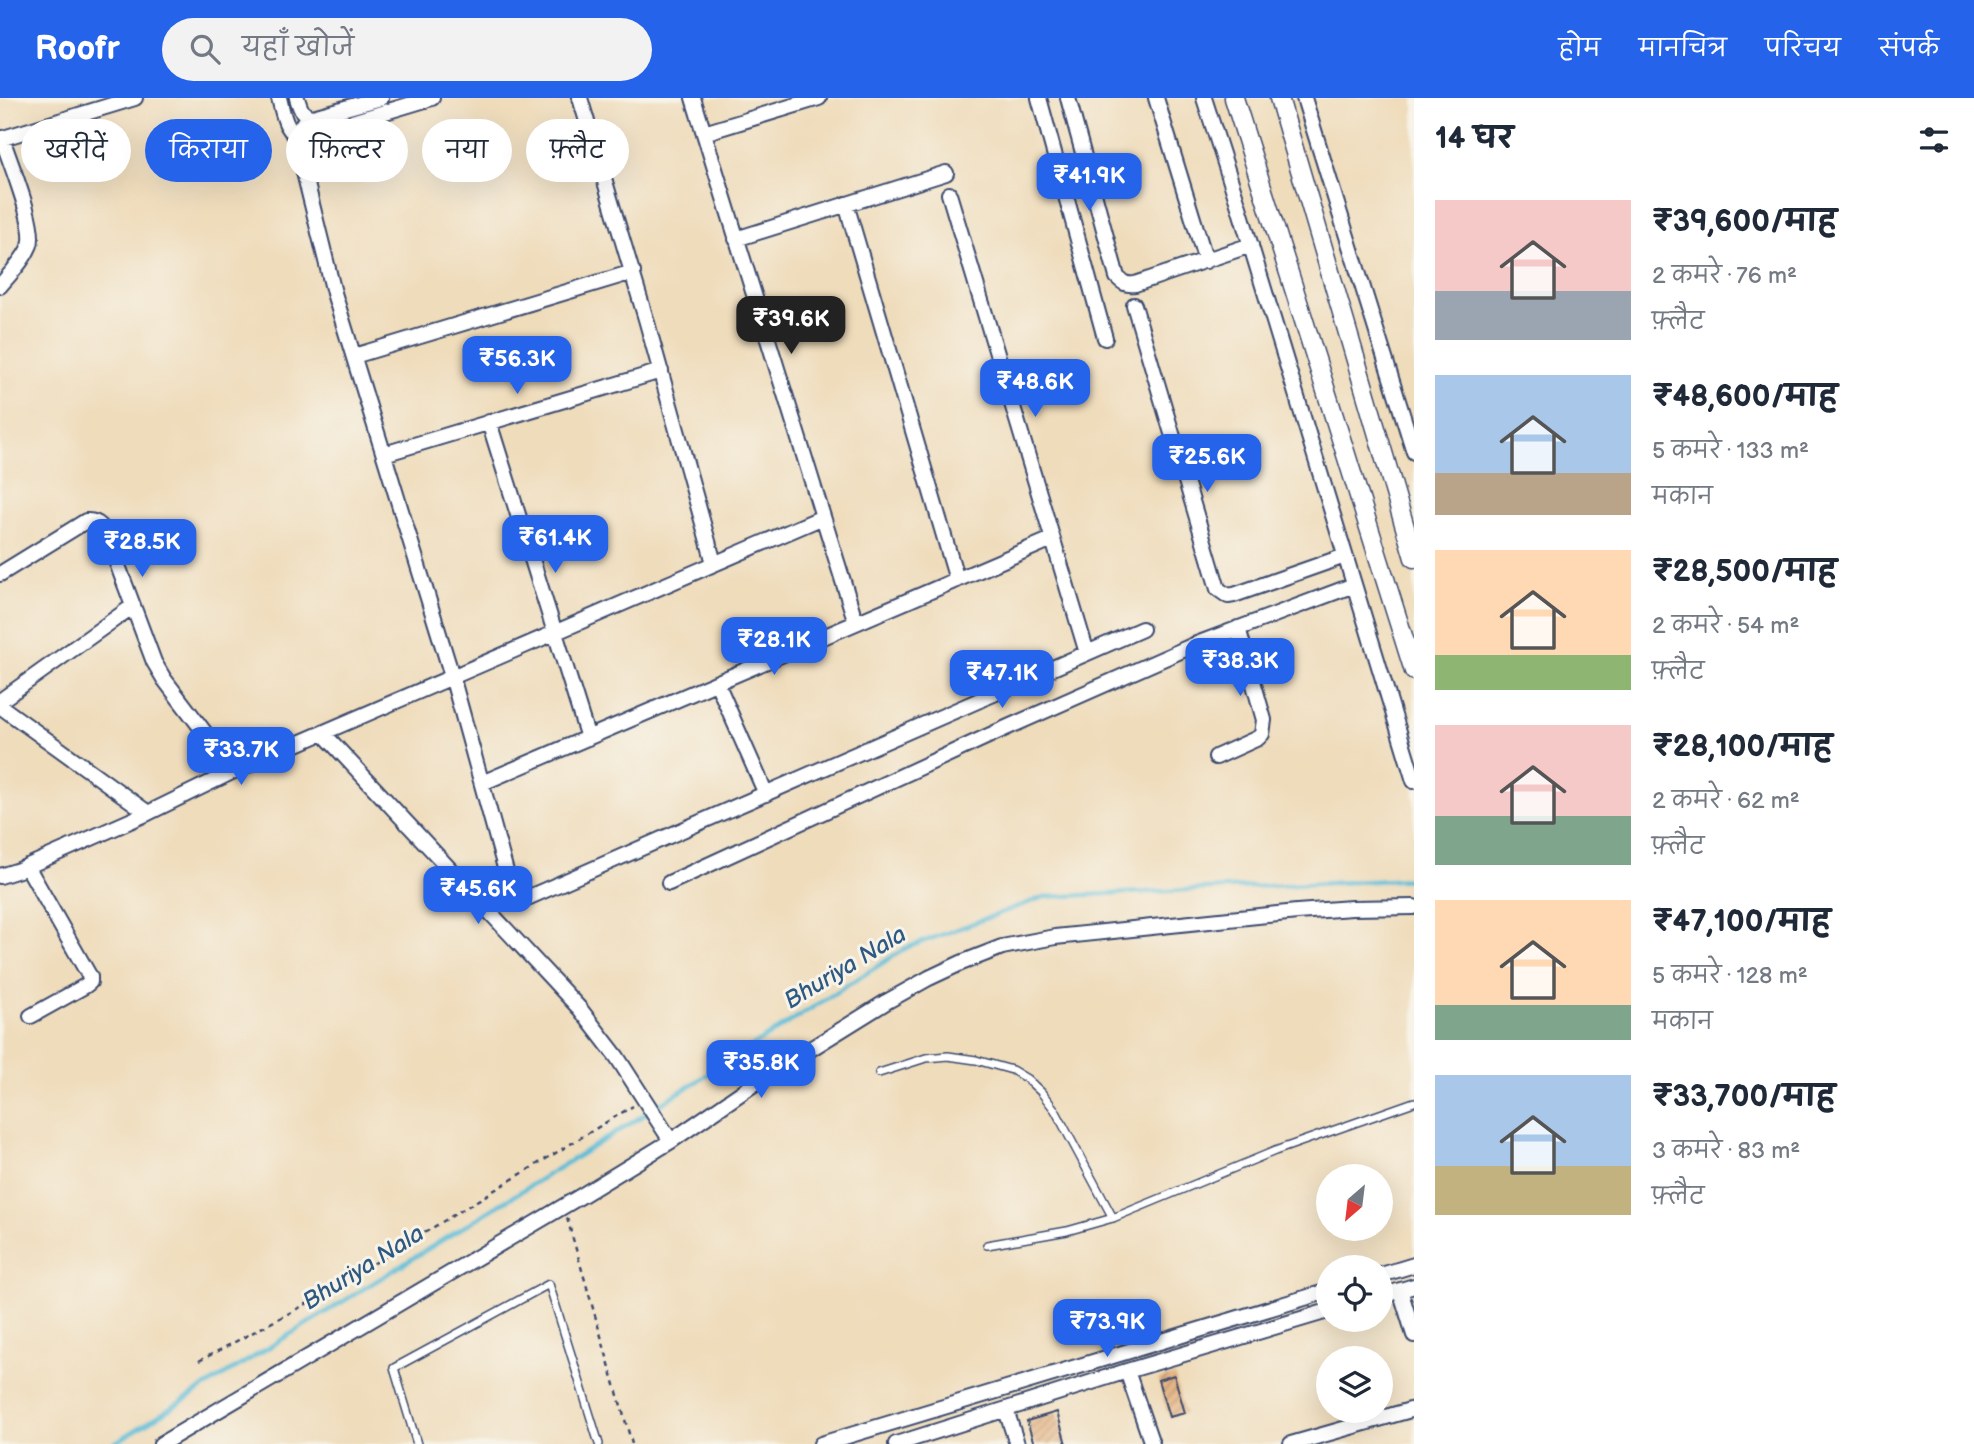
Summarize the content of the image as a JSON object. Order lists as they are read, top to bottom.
{
  "water": ["Bhuriya Nala"],
  "north": "bottom left",
  "page": {
    "header": "Roofr",
    "search": "यहाँ खोजें",
    "nav": [
      "होम",
      "मानचित्र",
      "परिचय",
      "संपर्क"
    ],
    "heading": "14 घर",
    "chip": [
      "खरीदें",
      "किराया",
      "फ़िल्टर",
      "नया",
      "फ़्लैट"
    ],
    "price": [
      "₹41.9K",
      "₹39.6K",
      "₹56.3K",
      "₹48.6K",
      "₹25.6K",
      "₹61.4K",
      "₹28.5K",
      "₹28.1K",
      "₹38.3K",
      "₹47.1K",
      "₹33.7K",
      "₹45.6K",
      "₹35.8K",
      "₹73.9K"
    ],
    "list": [
      {
        "name": "₹39,600/माह",
        "note": "2 कमरे · 76 m² · फ़्लैट"
      },
      {
        "name": "₹48,600/माह",
        "note": "5 कमरे · 133 m² · मकान"
      },
      {
        "name": "₹28,500/माह",
        "note": "2 कमरे · 54 m² · फ़्लैट"
      },
      {
        "name": "₹28,100/माह",
        "note": "2 कमरे · 62 m² · फ़्लैट"
      },
      {
        "name": "₹47,100/माह",
        "note": "5 कमरे · 128 m² · मकान"
      },
      {
        "name": "₹33,700/माह",
        "note": "3 कमरे · 83 m² · फ़्लैट"
      }
    ]
  }
}
